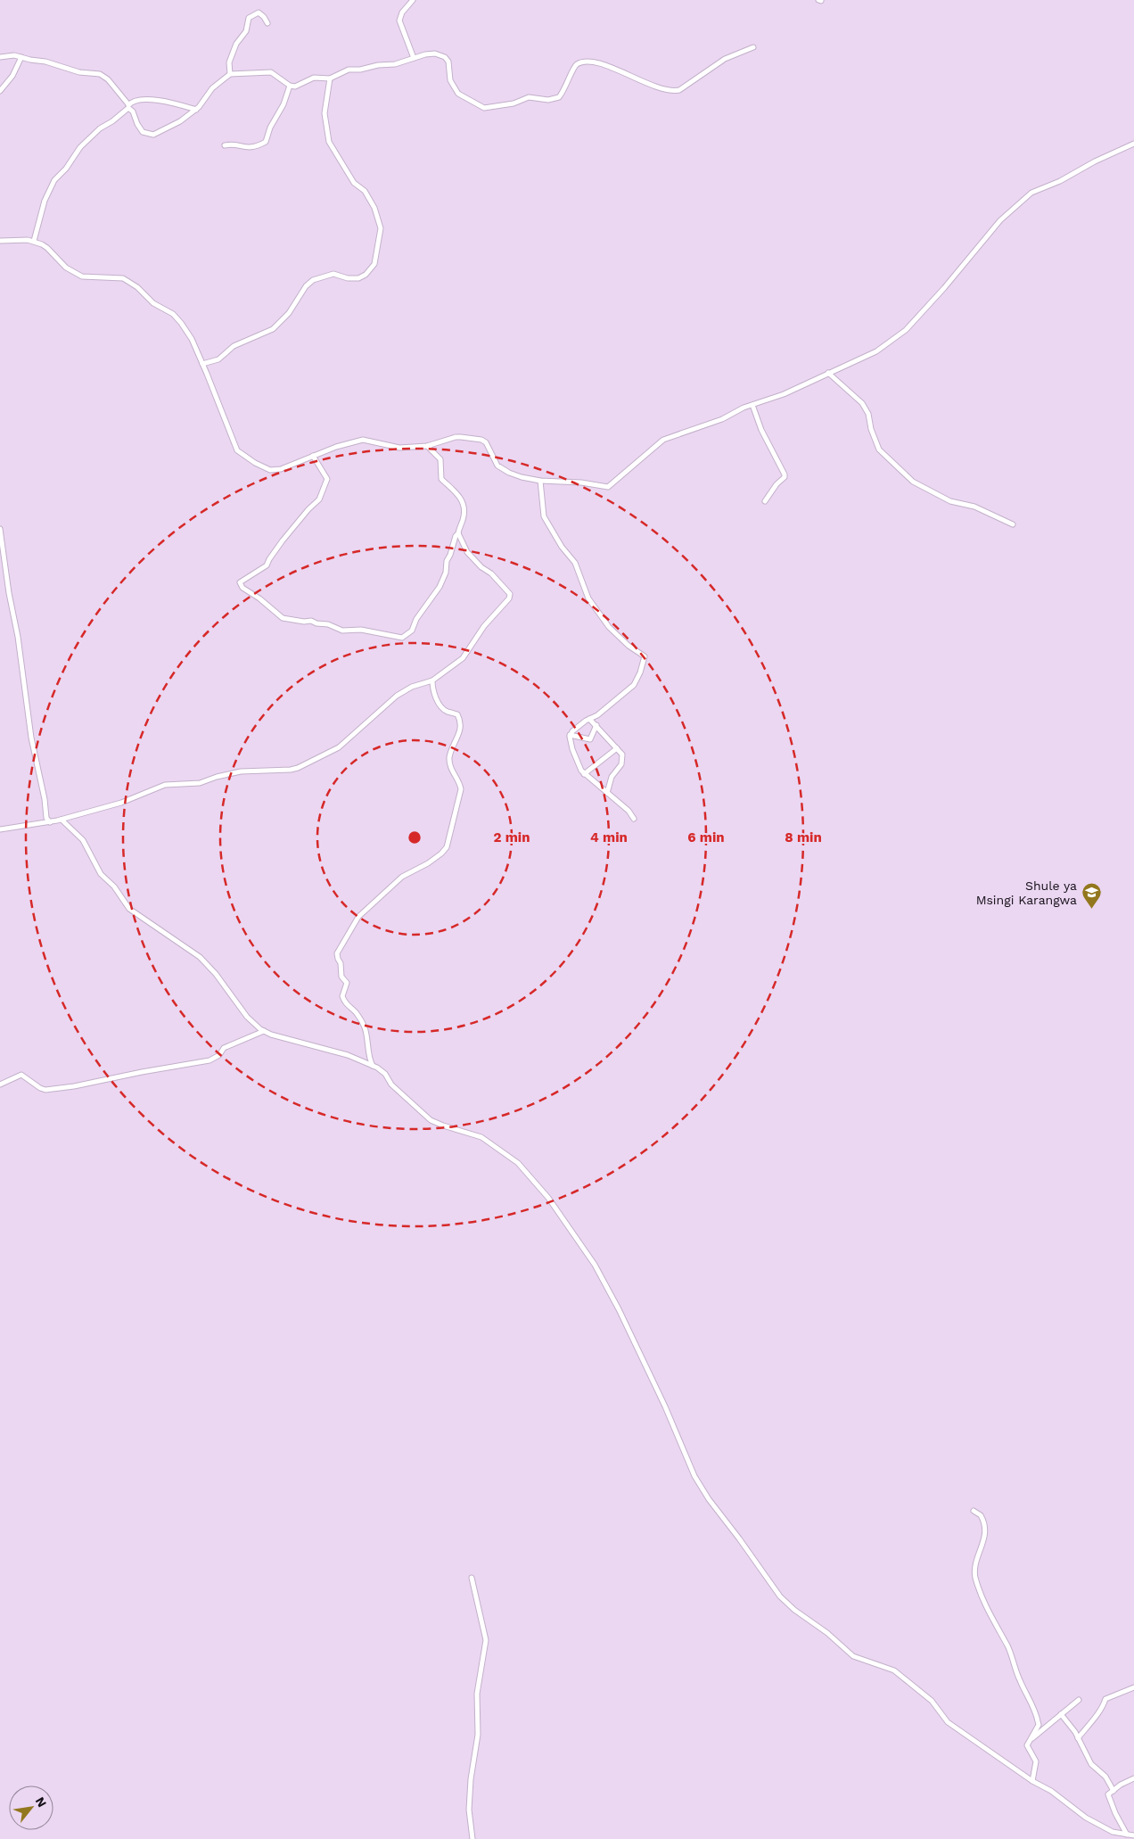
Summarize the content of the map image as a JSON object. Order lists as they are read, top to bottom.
{
  "places": {
    "school or university": ["Shule ya Msingi Karangwa"]
  },
  "north": "top right",
  "rings": [
    "2 min",
    "4 min",
    "6 min",
    "8 min"
  ]
}
